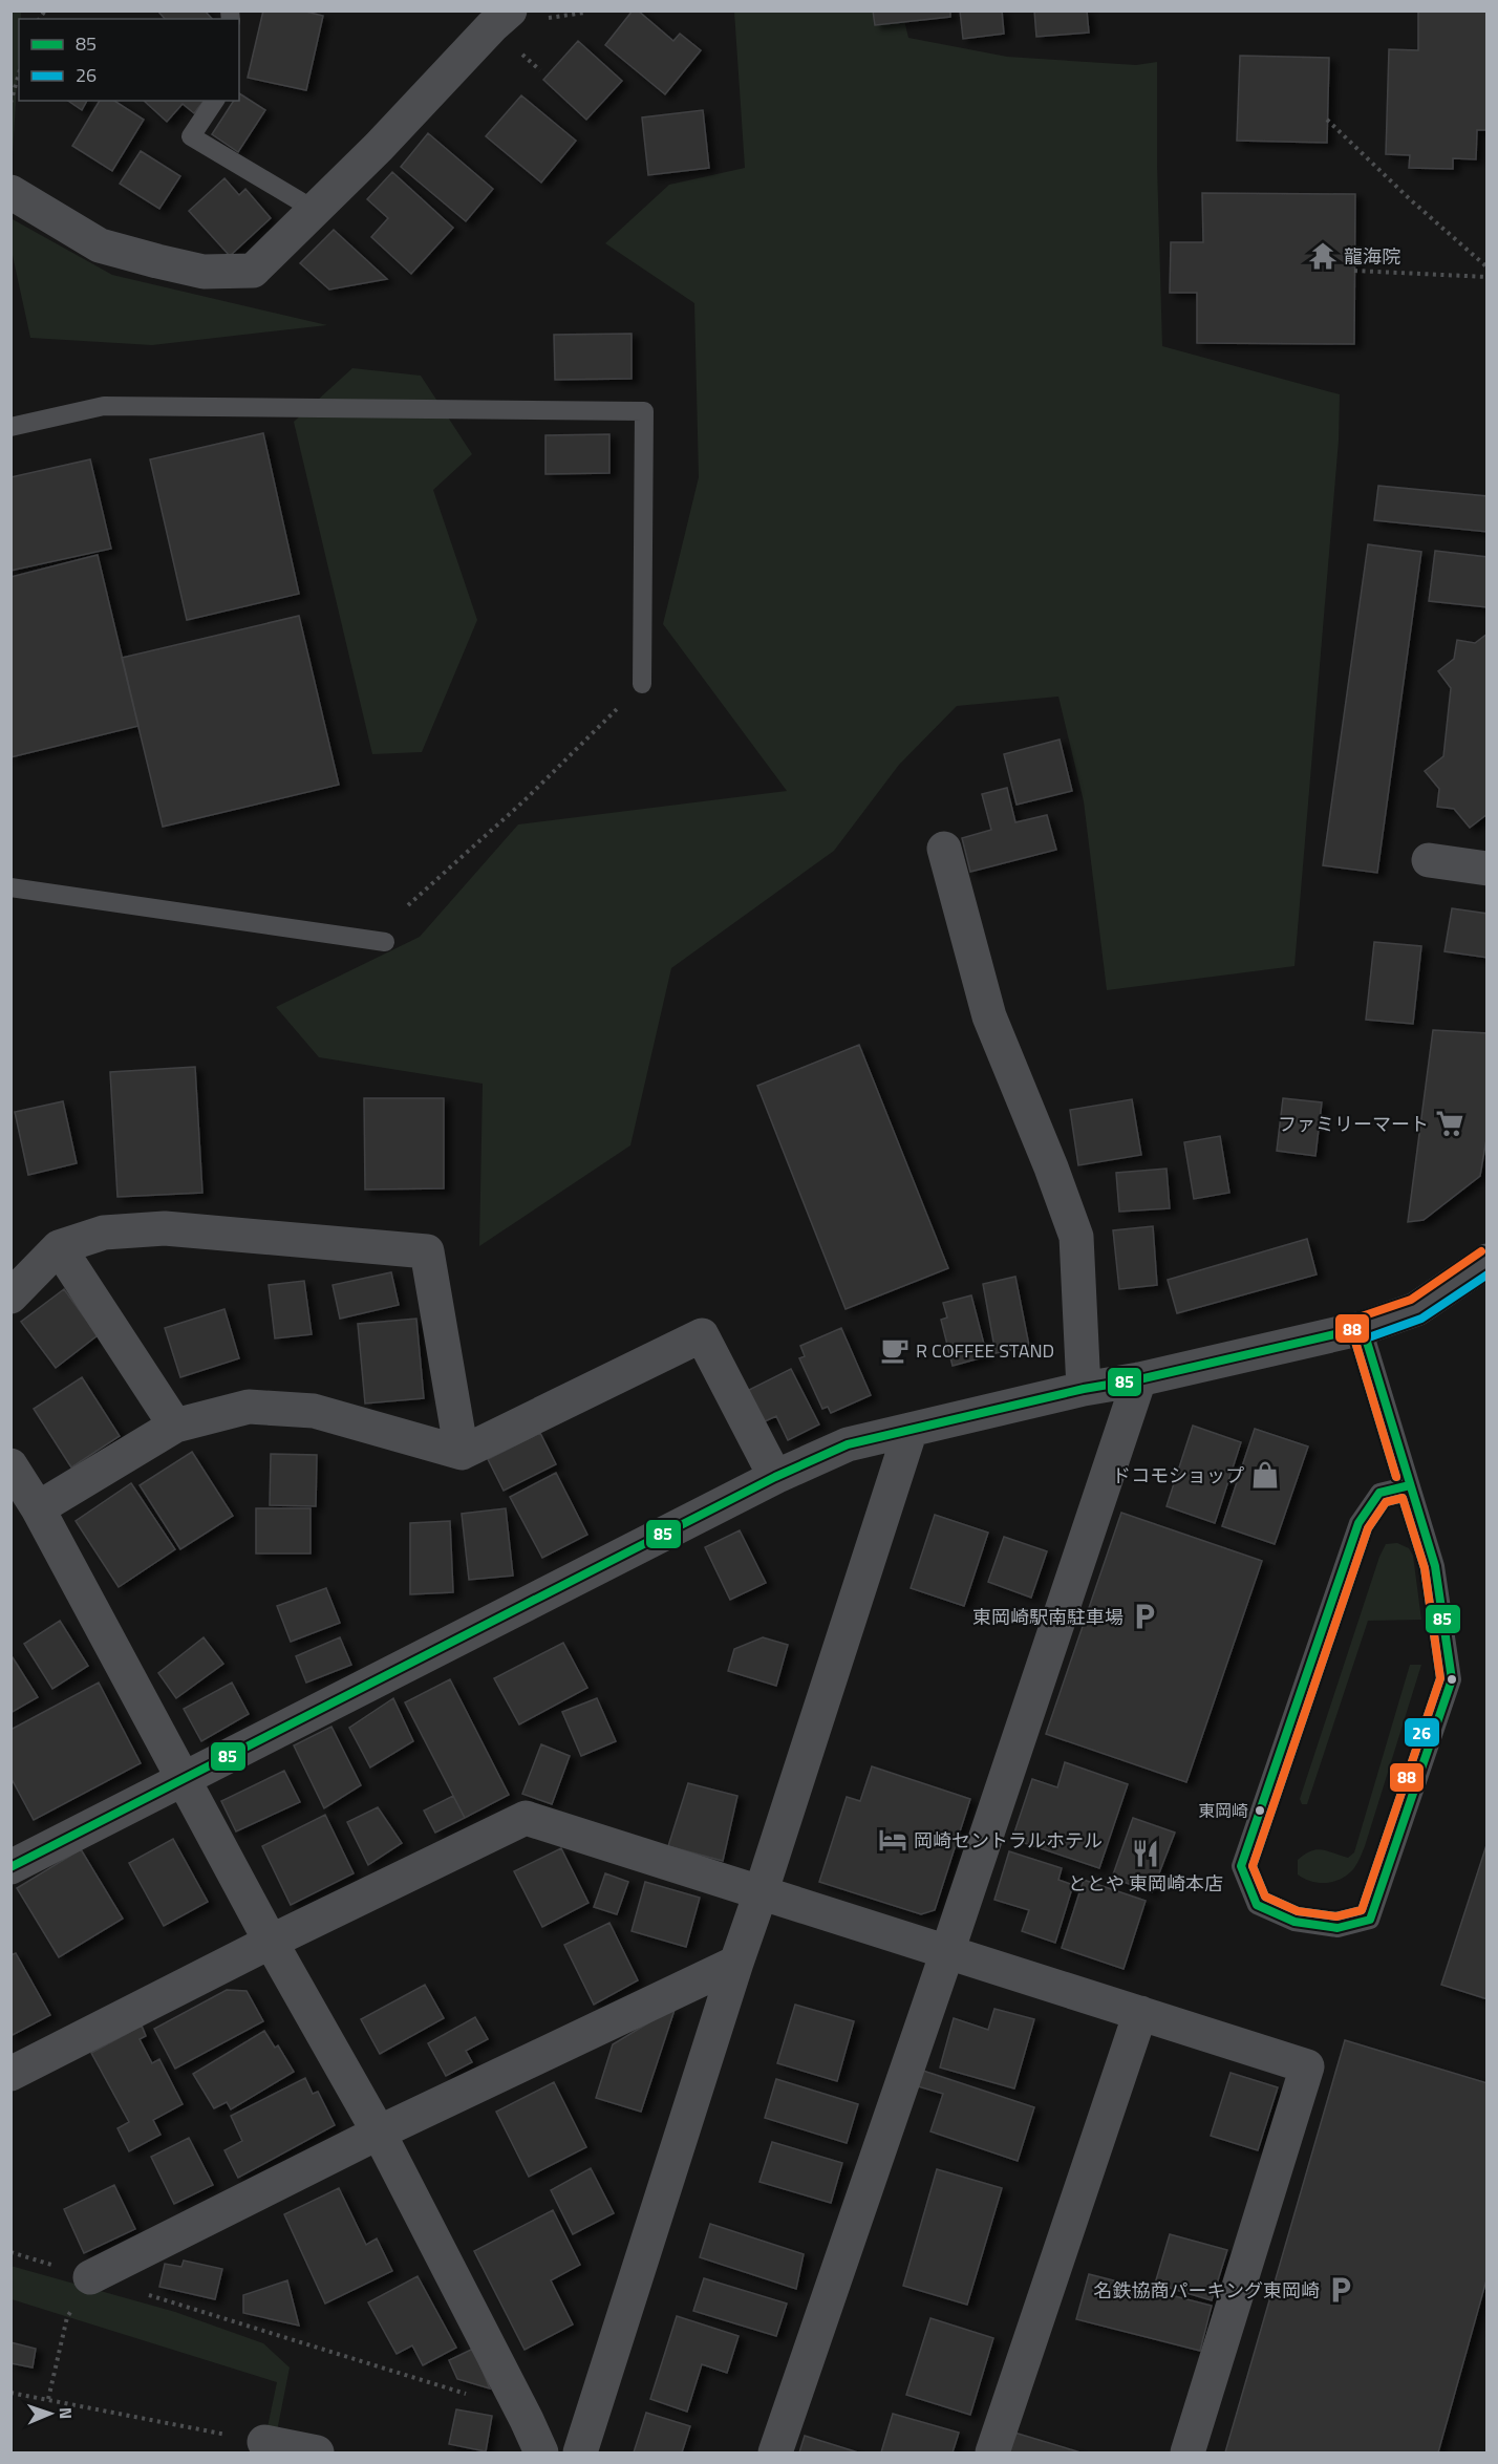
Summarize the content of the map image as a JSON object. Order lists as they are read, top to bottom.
{
  "places": {
    "temple": ["龍海院"],
    "supermarket": ["ファミリーマート"],
    "cafe": ["R COFFEE STAND"],
    "shop": ["ドコモショップ"],
    "parking": ["東岡崎駅南駐車場", "名鉄協商パーキング東岡崎"],
    "other": ["東岡崎"],
    "hotel": ["岡崎セントラルホテル"],
    "restaurant": ["ととや 東岡崎本店"]
  },
  "lines": ["transit line 88", "transit line 26", "transit line 85"],
  "legend": ["85", "26"],
  "north": "right"
}
